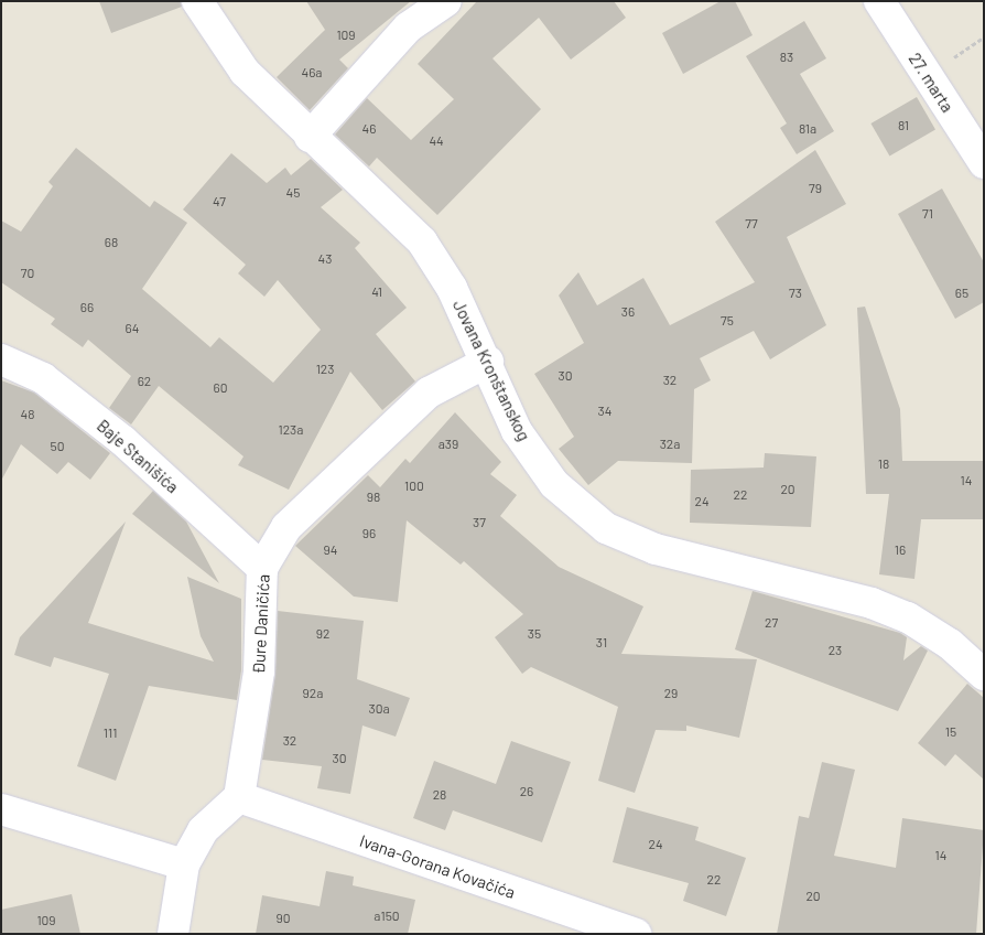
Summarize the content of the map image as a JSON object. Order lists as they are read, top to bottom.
{
  "streets": {
    "street": [
      "27. marta",
      "Jovana Kronštanskog",
      "Baje Stanišića",
      "Đure Daničića",
      "Ivana-Gorana Kovačića"
    ]
  },
  "crossings": [
    ["Jovana Kronštanskog", "Đure Daničića"],
    ["Baje Stanišića", "Đure Daničića"],
    ["Đure Daničića", "Ivana-Gorana Kovačića"]
  ],
  "house_numbers": [
    "109",
    "83",
    "46a",
    "81",
    "46",
    "81a",
    "44",
    "79",
    "45",
    "47",
    "71",
    "77",
    "68",
    "43",
    "70",
    "41",
    "73",
    "65",
    "66",
    "36",
    "75",
    "64",
    "123",
    "30",
    "32",
    "62",
    "60",
    "34",
    "48",
    "123a",
    "a39",
    "32a",
    "50",
    "18",
    "14",
    "100",
    "20",
    "22",
    "98",
    "24",
    "37",
    "96",
    "94",
    "16",
    "27",
    "92",
    "35",
    "31",
    "23",
    "92a",
    "29",
    "30a",
    "15",
    "111",
    "32",
    "30",
    "26",
    "28",
    "24",
    "14",
    "22",
    "20",
    "a150",
    "90",
    "109"
  ]
}
